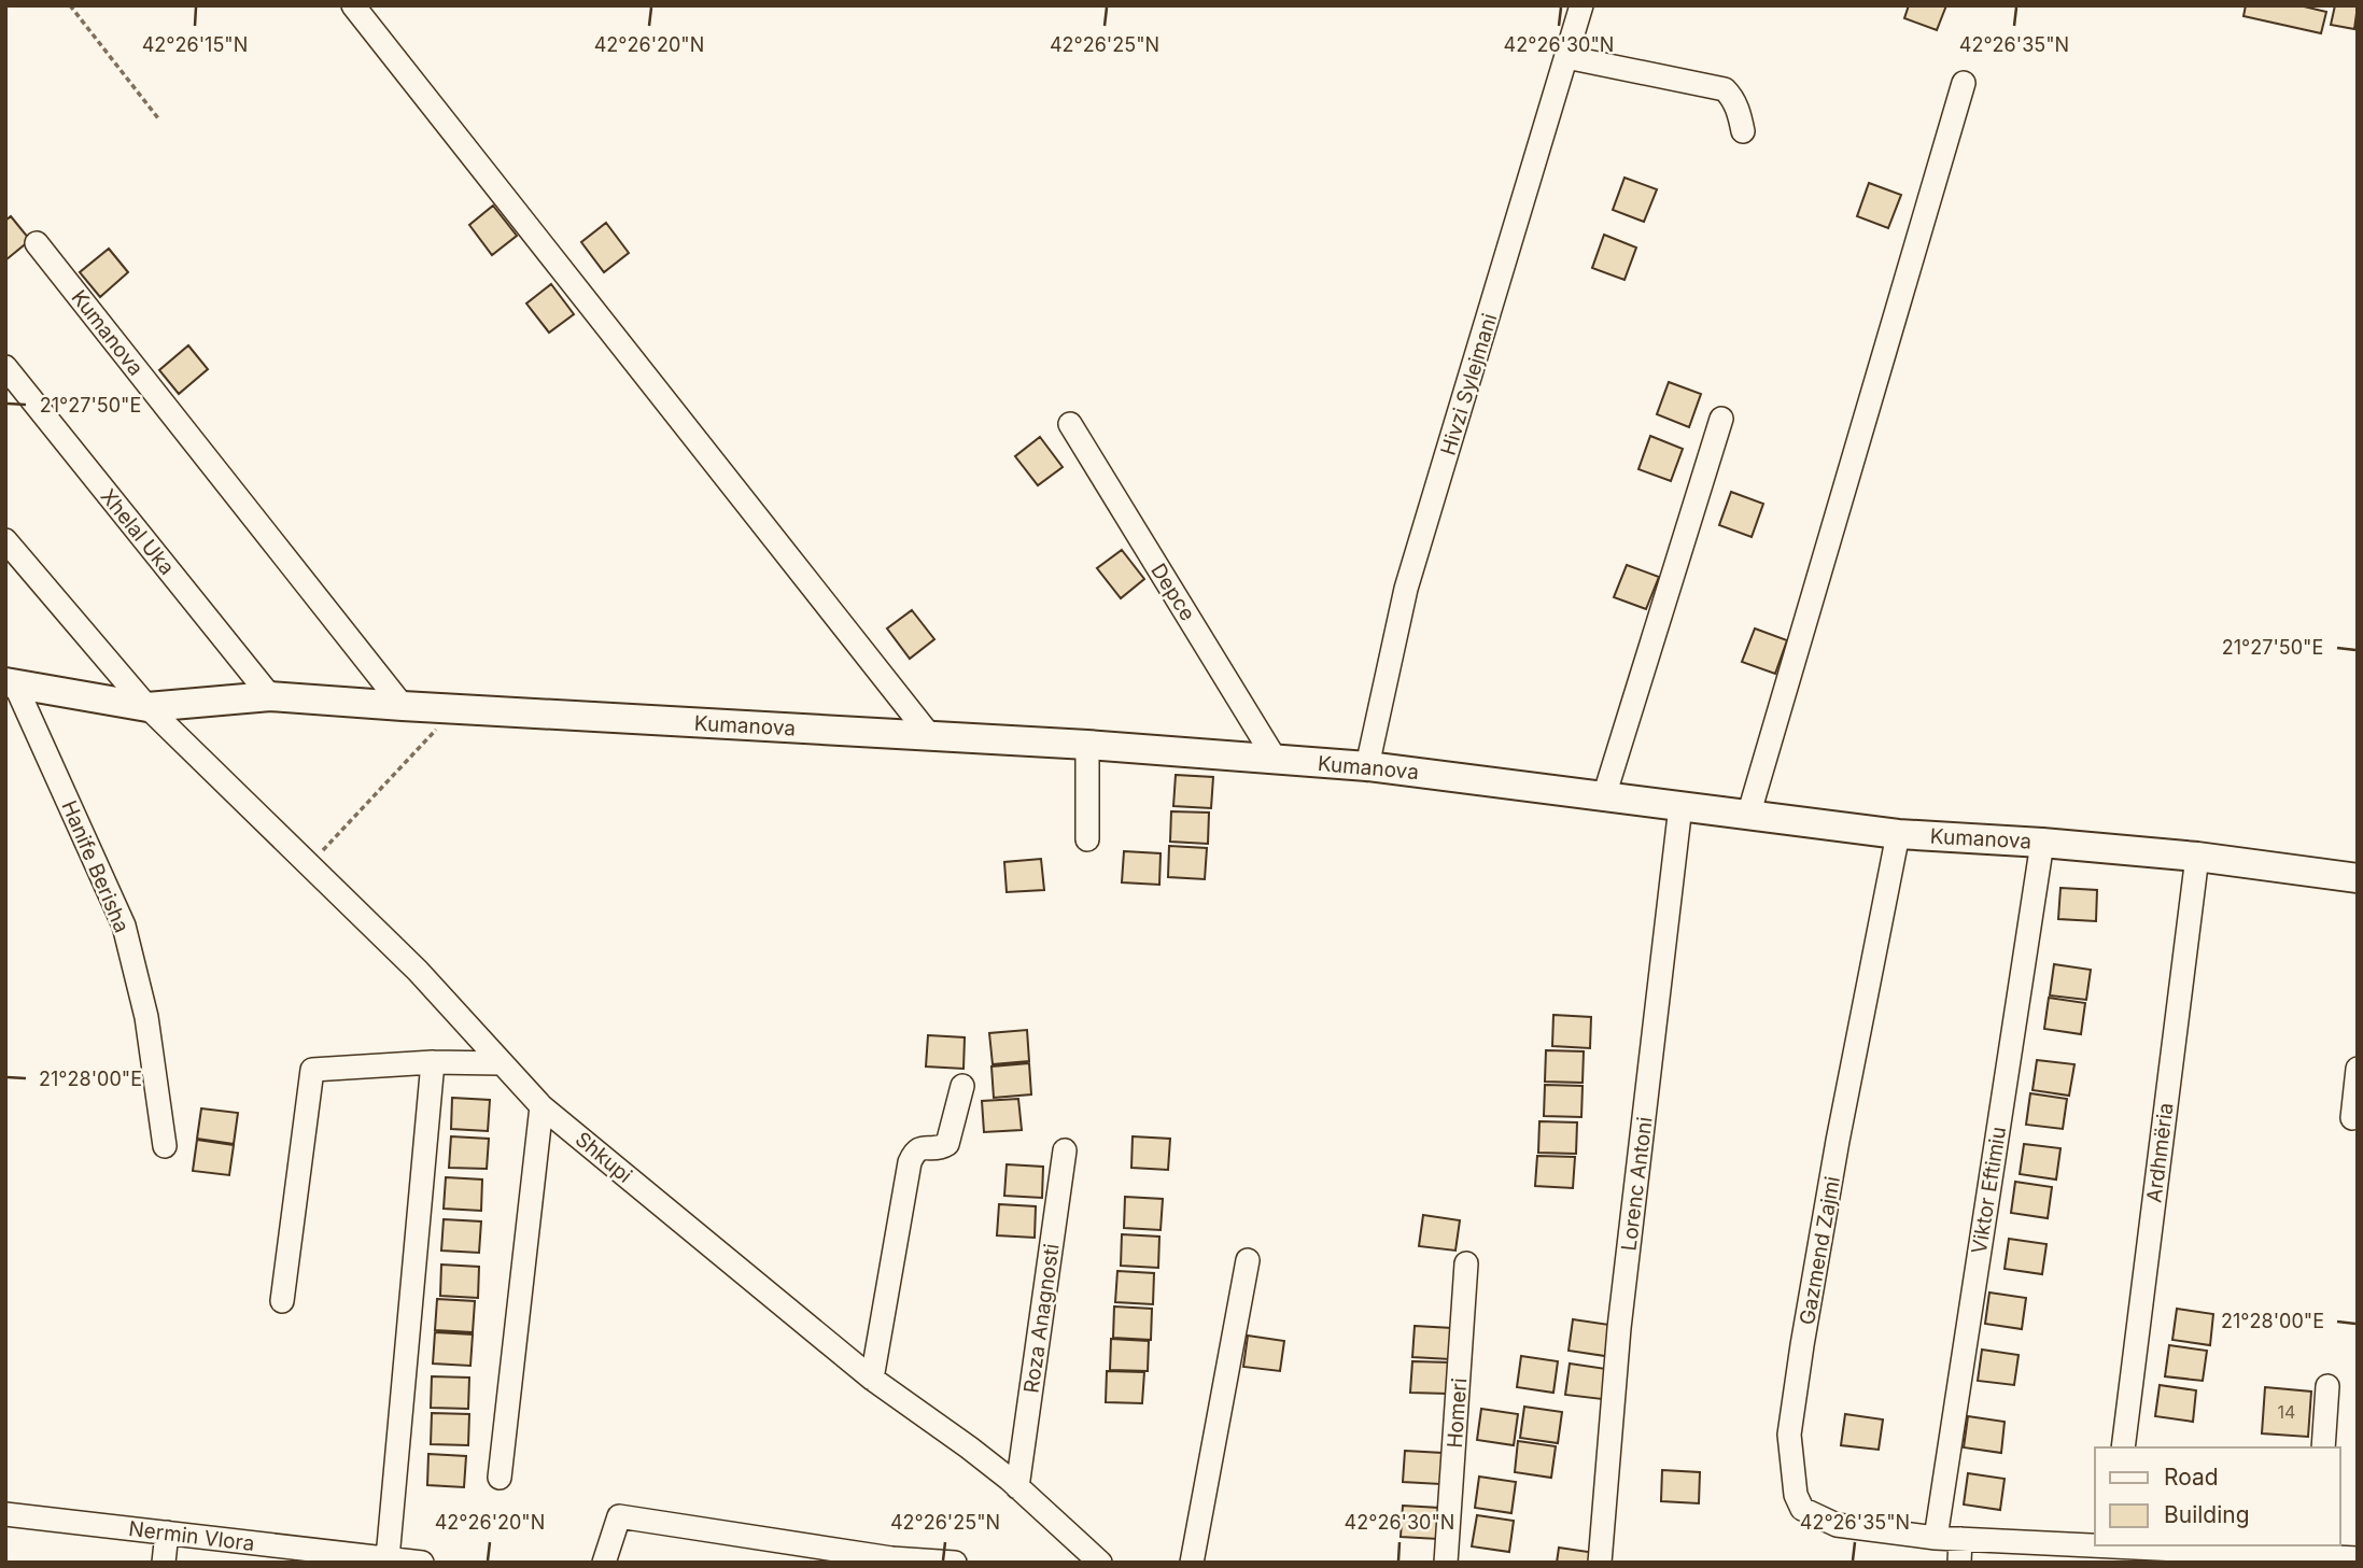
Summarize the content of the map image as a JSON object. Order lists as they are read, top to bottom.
{
  "streets": {
    "main road": ["Kumanova"],
    "street": [
      "Hivzi Sylejmani",
      "Xhelal Uka",
      "Depce",
      "Hanife Berisha",
      "Ardhmëria",
      "Shkupi",
      "Lorenc Antoni",
      "Viktor Eftimiu",
      "Gazmend Zajmi",
      "Roza Anagnosti",
      "Homeri",
      "Nermin Vlora"
    ]
  },
  "crossings": [
    ["Kumanova", "Hivzi Sylejmani"],
    ["Kumanova", "Xhelal Uka"],
    ["Kumanova", "Depce"],
    ["Kumanova", "Hanife Berisha"],
    ["Kumanova", "Ardhmëria"],
    ["Kumanova", "Shkupi"],
    ["Kumanova", "Lorenc Antoni"],
    ["Kumanova", "Viktor Eftimiu"],
    ["Kumanova", "Gazmend Zajmi"],
    ["Shkupi", "Roza Anagnosti"],
    ["Viktor Eftimiu", "Gazmend Zajmi"]
  ],
  "house_numbers": ["14"],
  "legend": ["Road", "Building"],
  "coordinates": [
    "42°26'15\"N",
    "42°26'20\"N",
    "42°26'25\"N",
    "42°26'30\"N",
    "42°26'35\"N",
    "21°27'50\"E",
    "21°28'00\"E"
  ]
}
